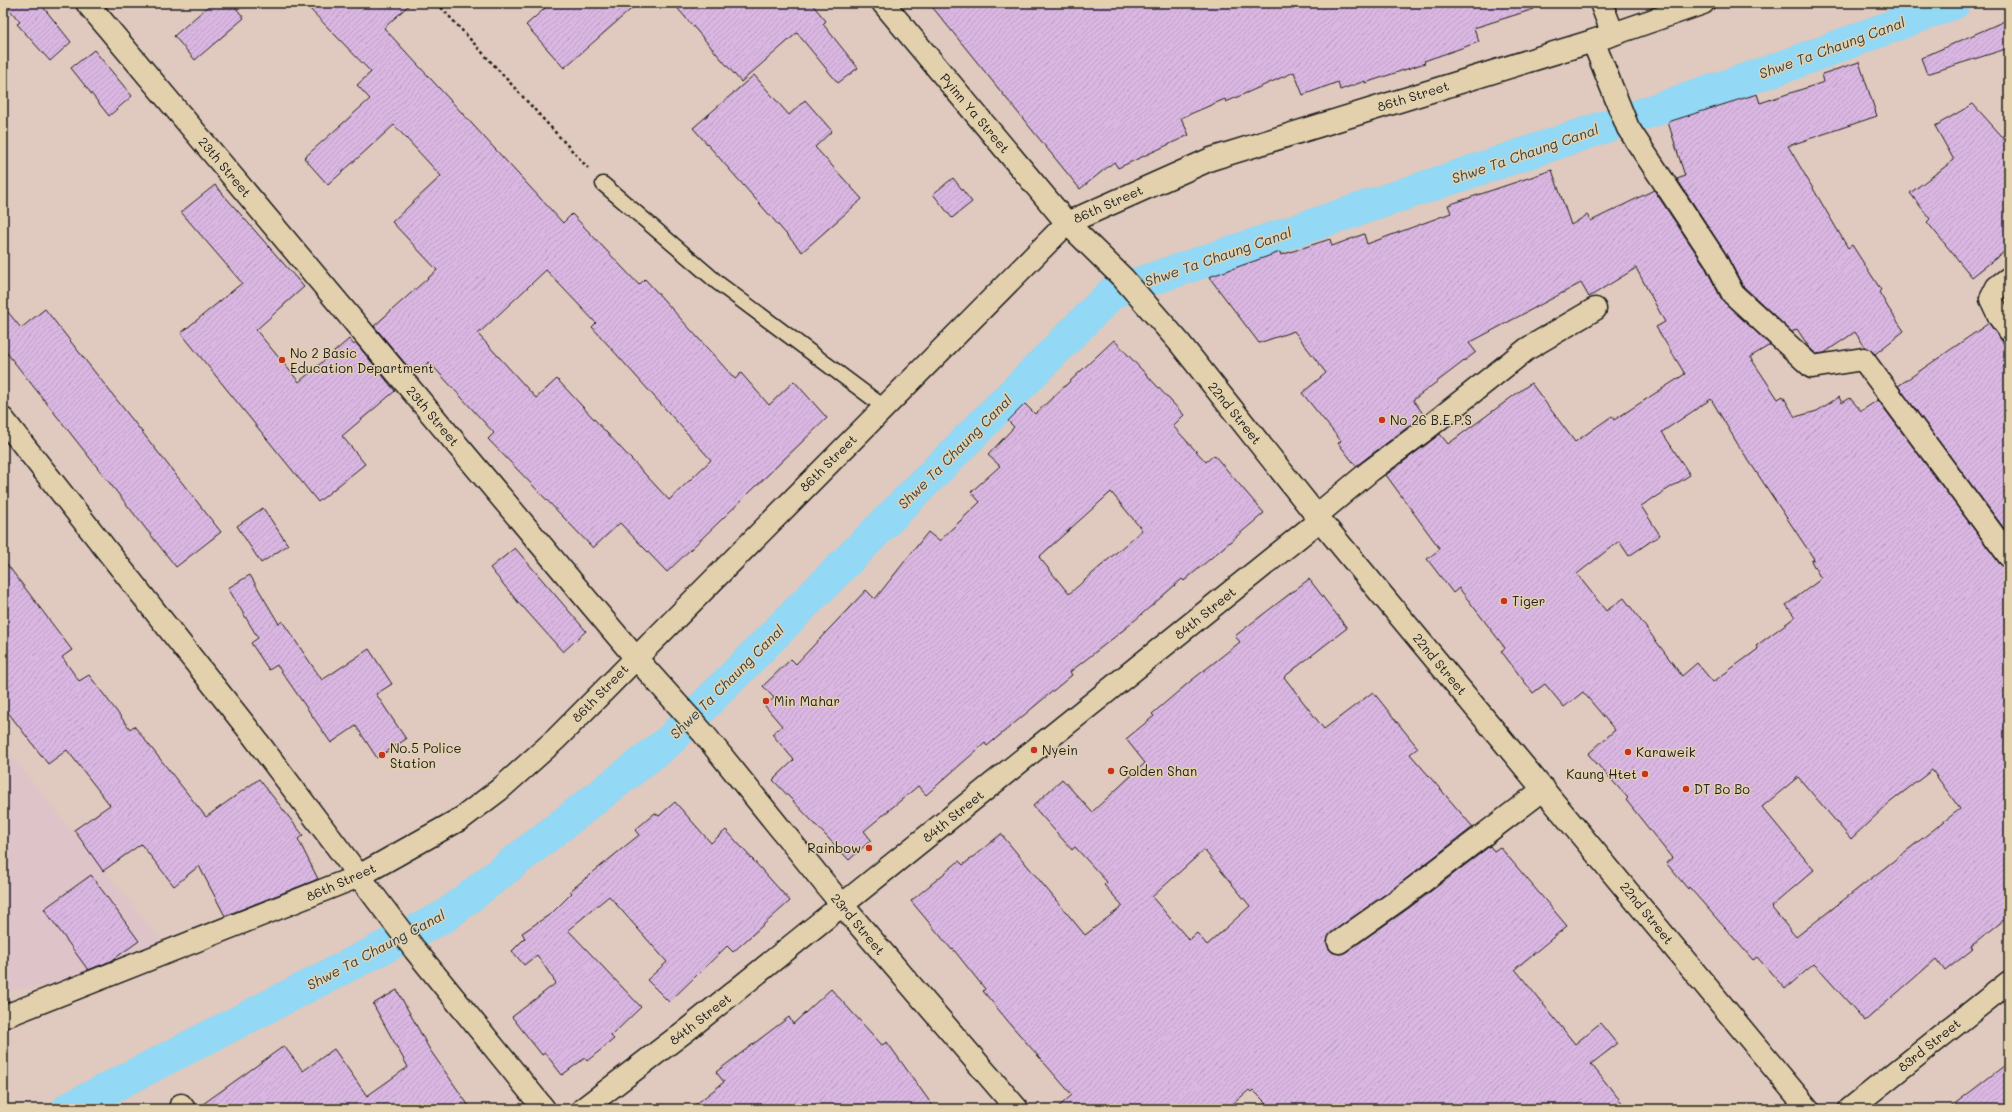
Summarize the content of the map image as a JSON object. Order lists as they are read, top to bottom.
{
  "streets": {
    "street": [
      "86th Street",
      "Pyinn Ya Street",
      "23th Street",
      "22nd Street",
      "84th Street",
      "23rd Street",
      "83rd Street"
    ]
  },
  "crossings": [
    ["86th Street", "Pyinn Ya Street"],
    ["86th Street", "23th Street"],
    ["86th Street", "22nd Street"],
    ["Pyinn Ya Street", "22nd Street"],
    ["23th Street", "23rd Street"],
    ["22nd Street", "84th Street"],
    ["84th Street", "23rd Street"]
  ],
  "water": ["Shwe Ta Chaung Canal"],
  "places": [
    "No 2 Basic Education Department",
    "No 26 B.E.P.S",
    "Tiger",
    "Min Mahar",
    "Nyein",
    "Karaweik",
    "No.5 Police Station",
    "Golden Shan",
    "Kaung Htet",
    "DT Bo Bo",
    "Rainbow"
  ]
}
